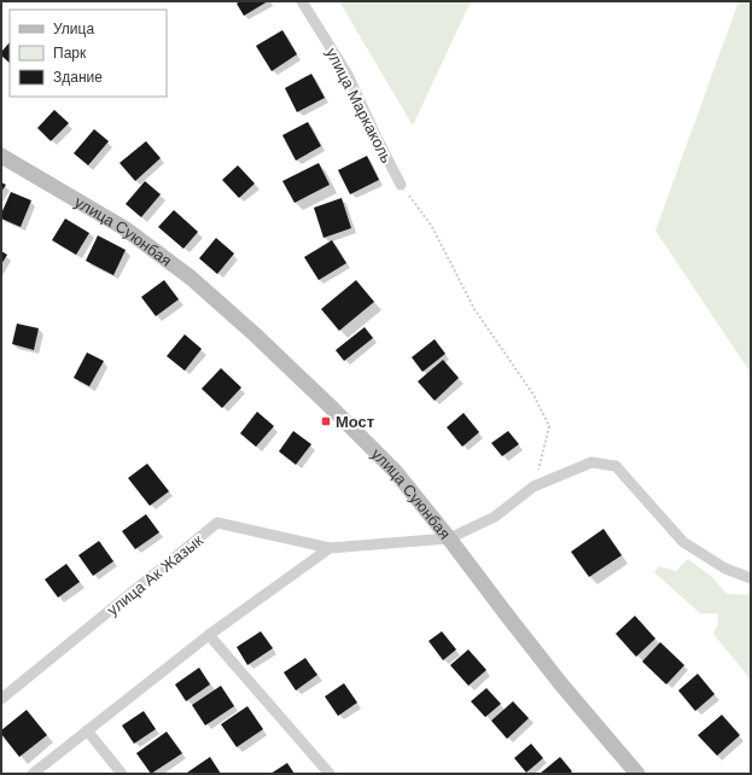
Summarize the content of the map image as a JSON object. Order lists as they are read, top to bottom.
{
  "streets": {
    "main road": ["улица Суюнбая"],
    "street": ["улица Маркаколь", "улица Ак Жазык"]
  },
  "crossings": [
    ["улица Суюнбая", "улица Ак Жазык"]
  ],
  "places": {
    "transit": ["Мост"]
  },
  "legend": ["Улица", "Парк", "Здание"]
}
